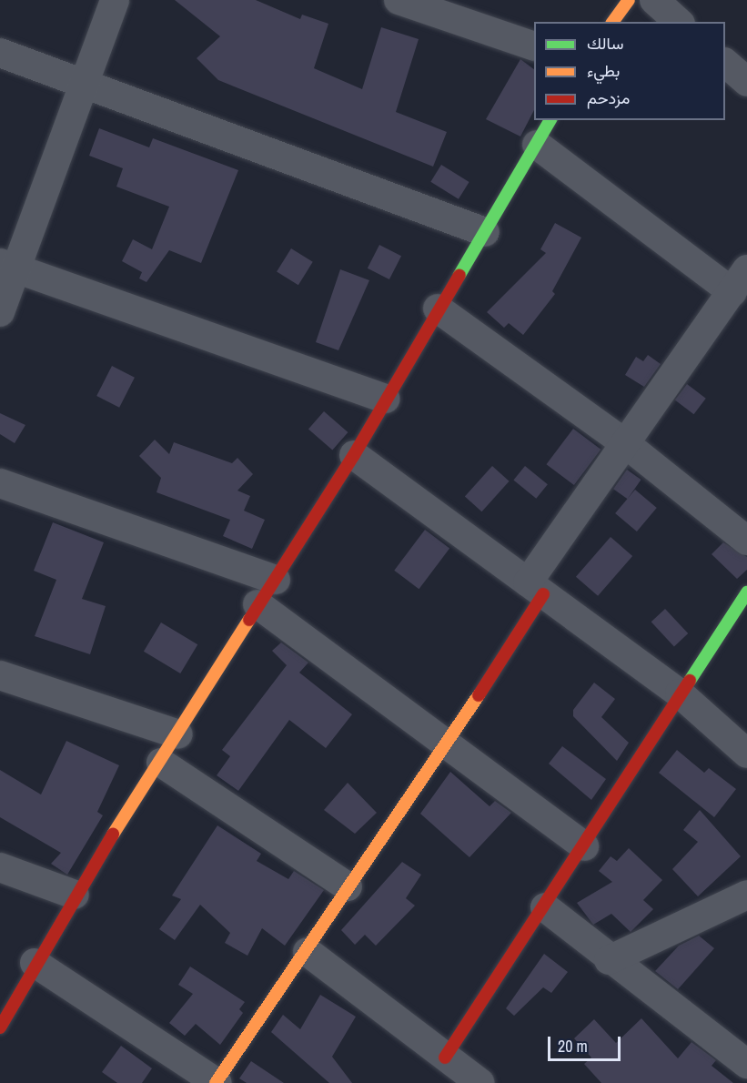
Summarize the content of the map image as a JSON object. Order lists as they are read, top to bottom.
{
  "legend": ["سالك", "بطيء", "مزدحم"],
  "scale_bar": "20 m"
}
